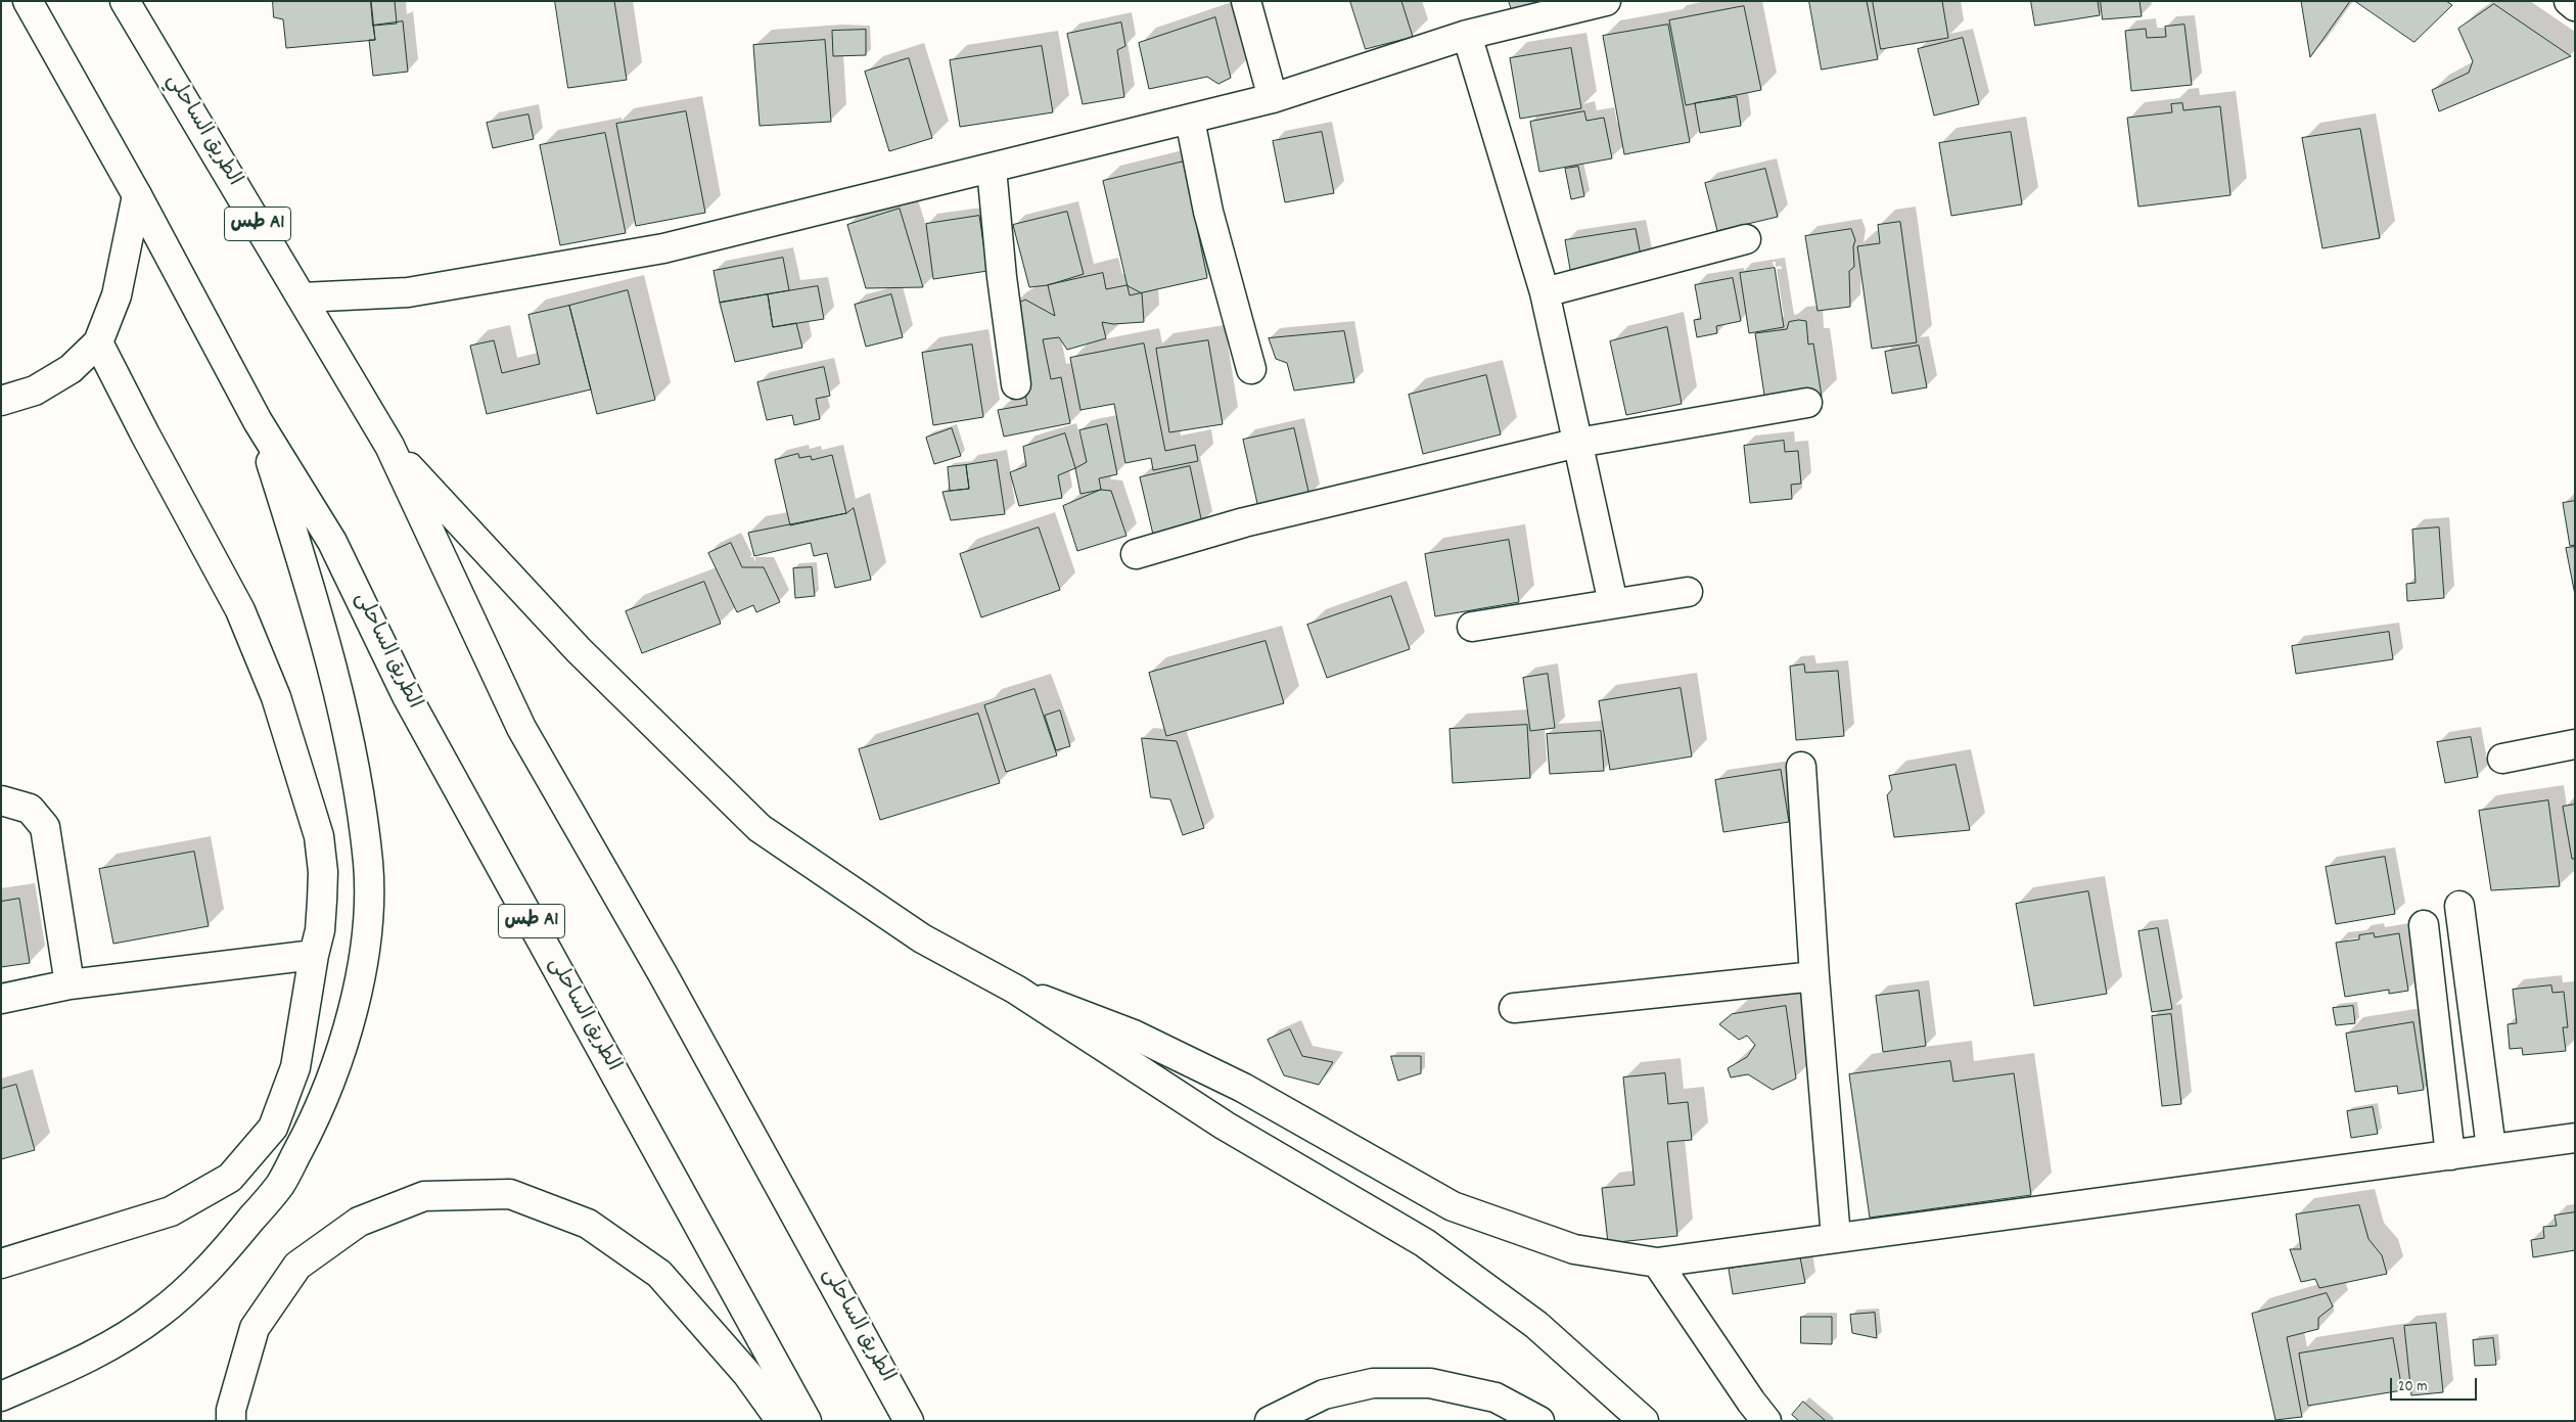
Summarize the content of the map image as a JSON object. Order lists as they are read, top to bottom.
{
  "streets": {
    "main road": ["الطريق الساحلي", "طس A1", "الطريق الساحلى"]
  },
  "crossings": [
    ["الطريق الساحلي", "الطريق الساحلى"],
    ["طس A1", "الطريق الساحلى"]
  ],
  "scale_bar": "20 m"
}
